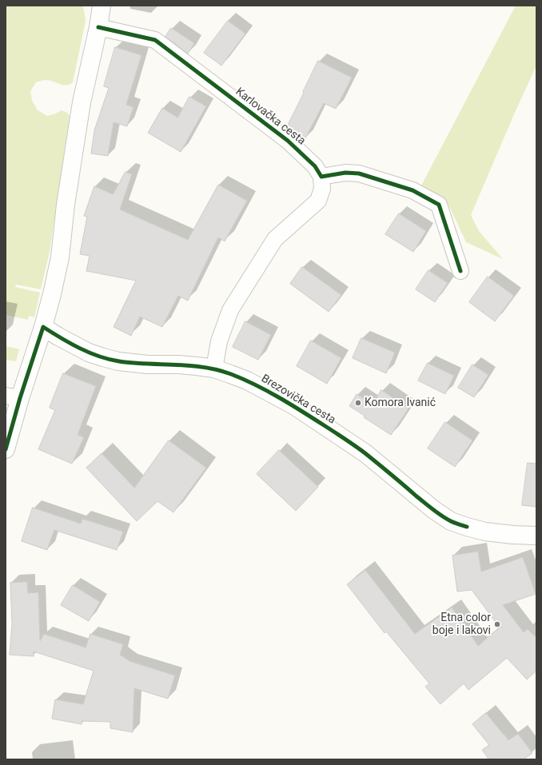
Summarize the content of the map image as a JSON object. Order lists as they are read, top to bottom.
{
  "streets": {
    "main road": ["Brezovička cesta"],
    "street": ["Karlovačka cesta"]
  },
  "places": ["Komora Ivanić", "Etna color boje i lakovi"]
}
